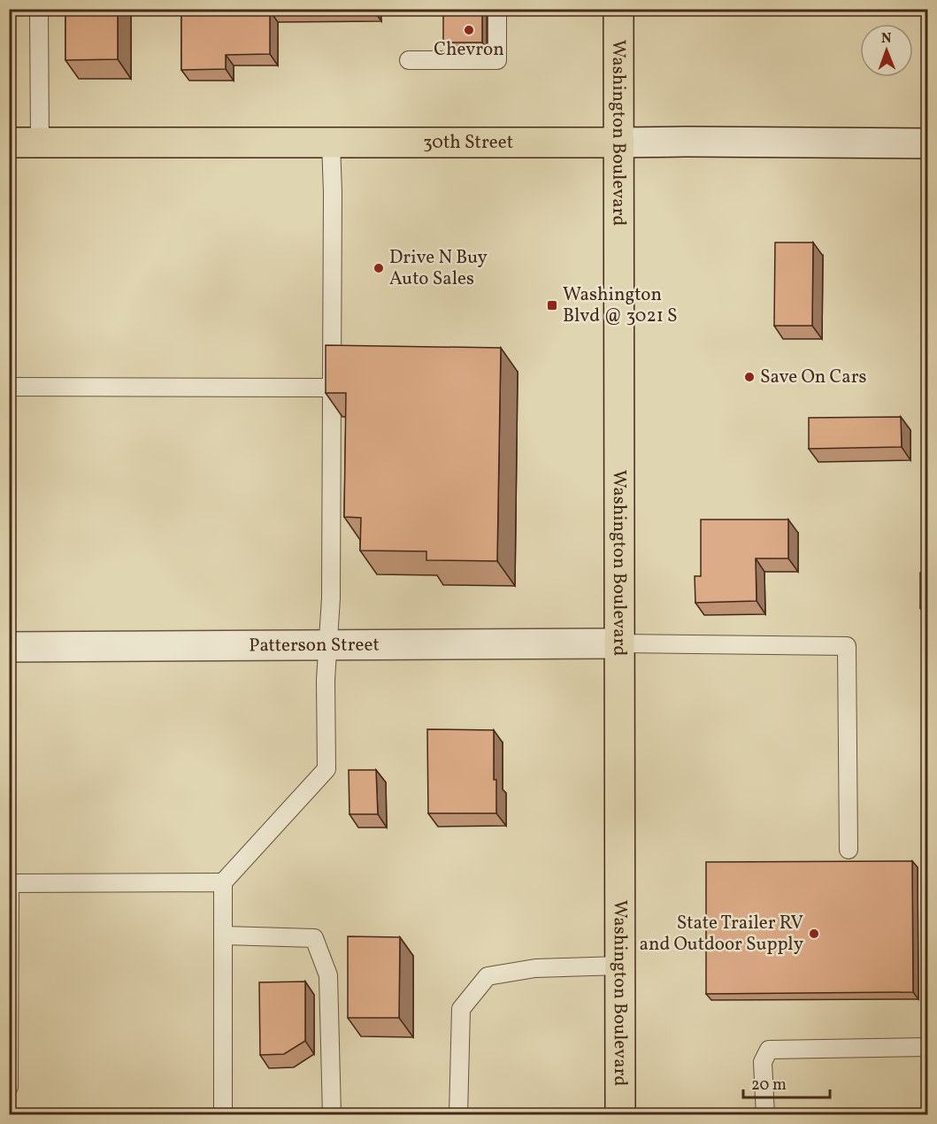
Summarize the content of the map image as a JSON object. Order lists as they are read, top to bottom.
{
  "streets": {
    "main road": ["Washington Boulevard", "30th Street"],
    "street": ["Patterson Street"]
  },
  "crossings": [
    ["Washington Boulevard", "30th Street"],
    ["Washington Boulevard", "Patterson Street"]
  ],
  "places": {
    "other": [
      "Chevron",
      "Drive N Buy Auto Sales",
      "Save On Cars",
      "State Trailer RV and Outdoor Supply"
    ],
    "transit": ["Washington Blvd @ 3021 S"]
  },
  "scale_bar": "20 m",
  "north": "top"
}
